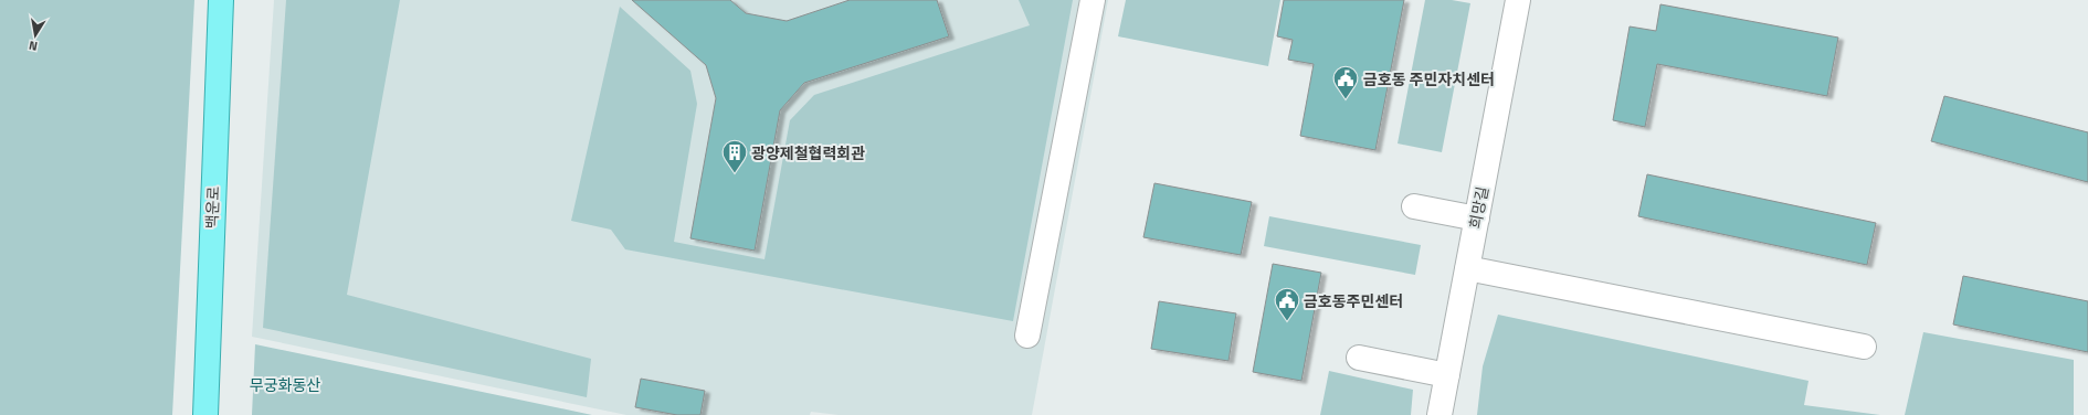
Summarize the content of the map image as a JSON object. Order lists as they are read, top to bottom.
{
  "streets": {
    "main road": ["백운로"],
    "street": ["희망길"]
  },
  "parks": ["무궁화동산"],
  "places": {
    "public building": ["금호동 주민자치센터", "금호동주민센터"],
    "building": ["광양제철협력회관"]
  },
  "north": "bottom"
}
